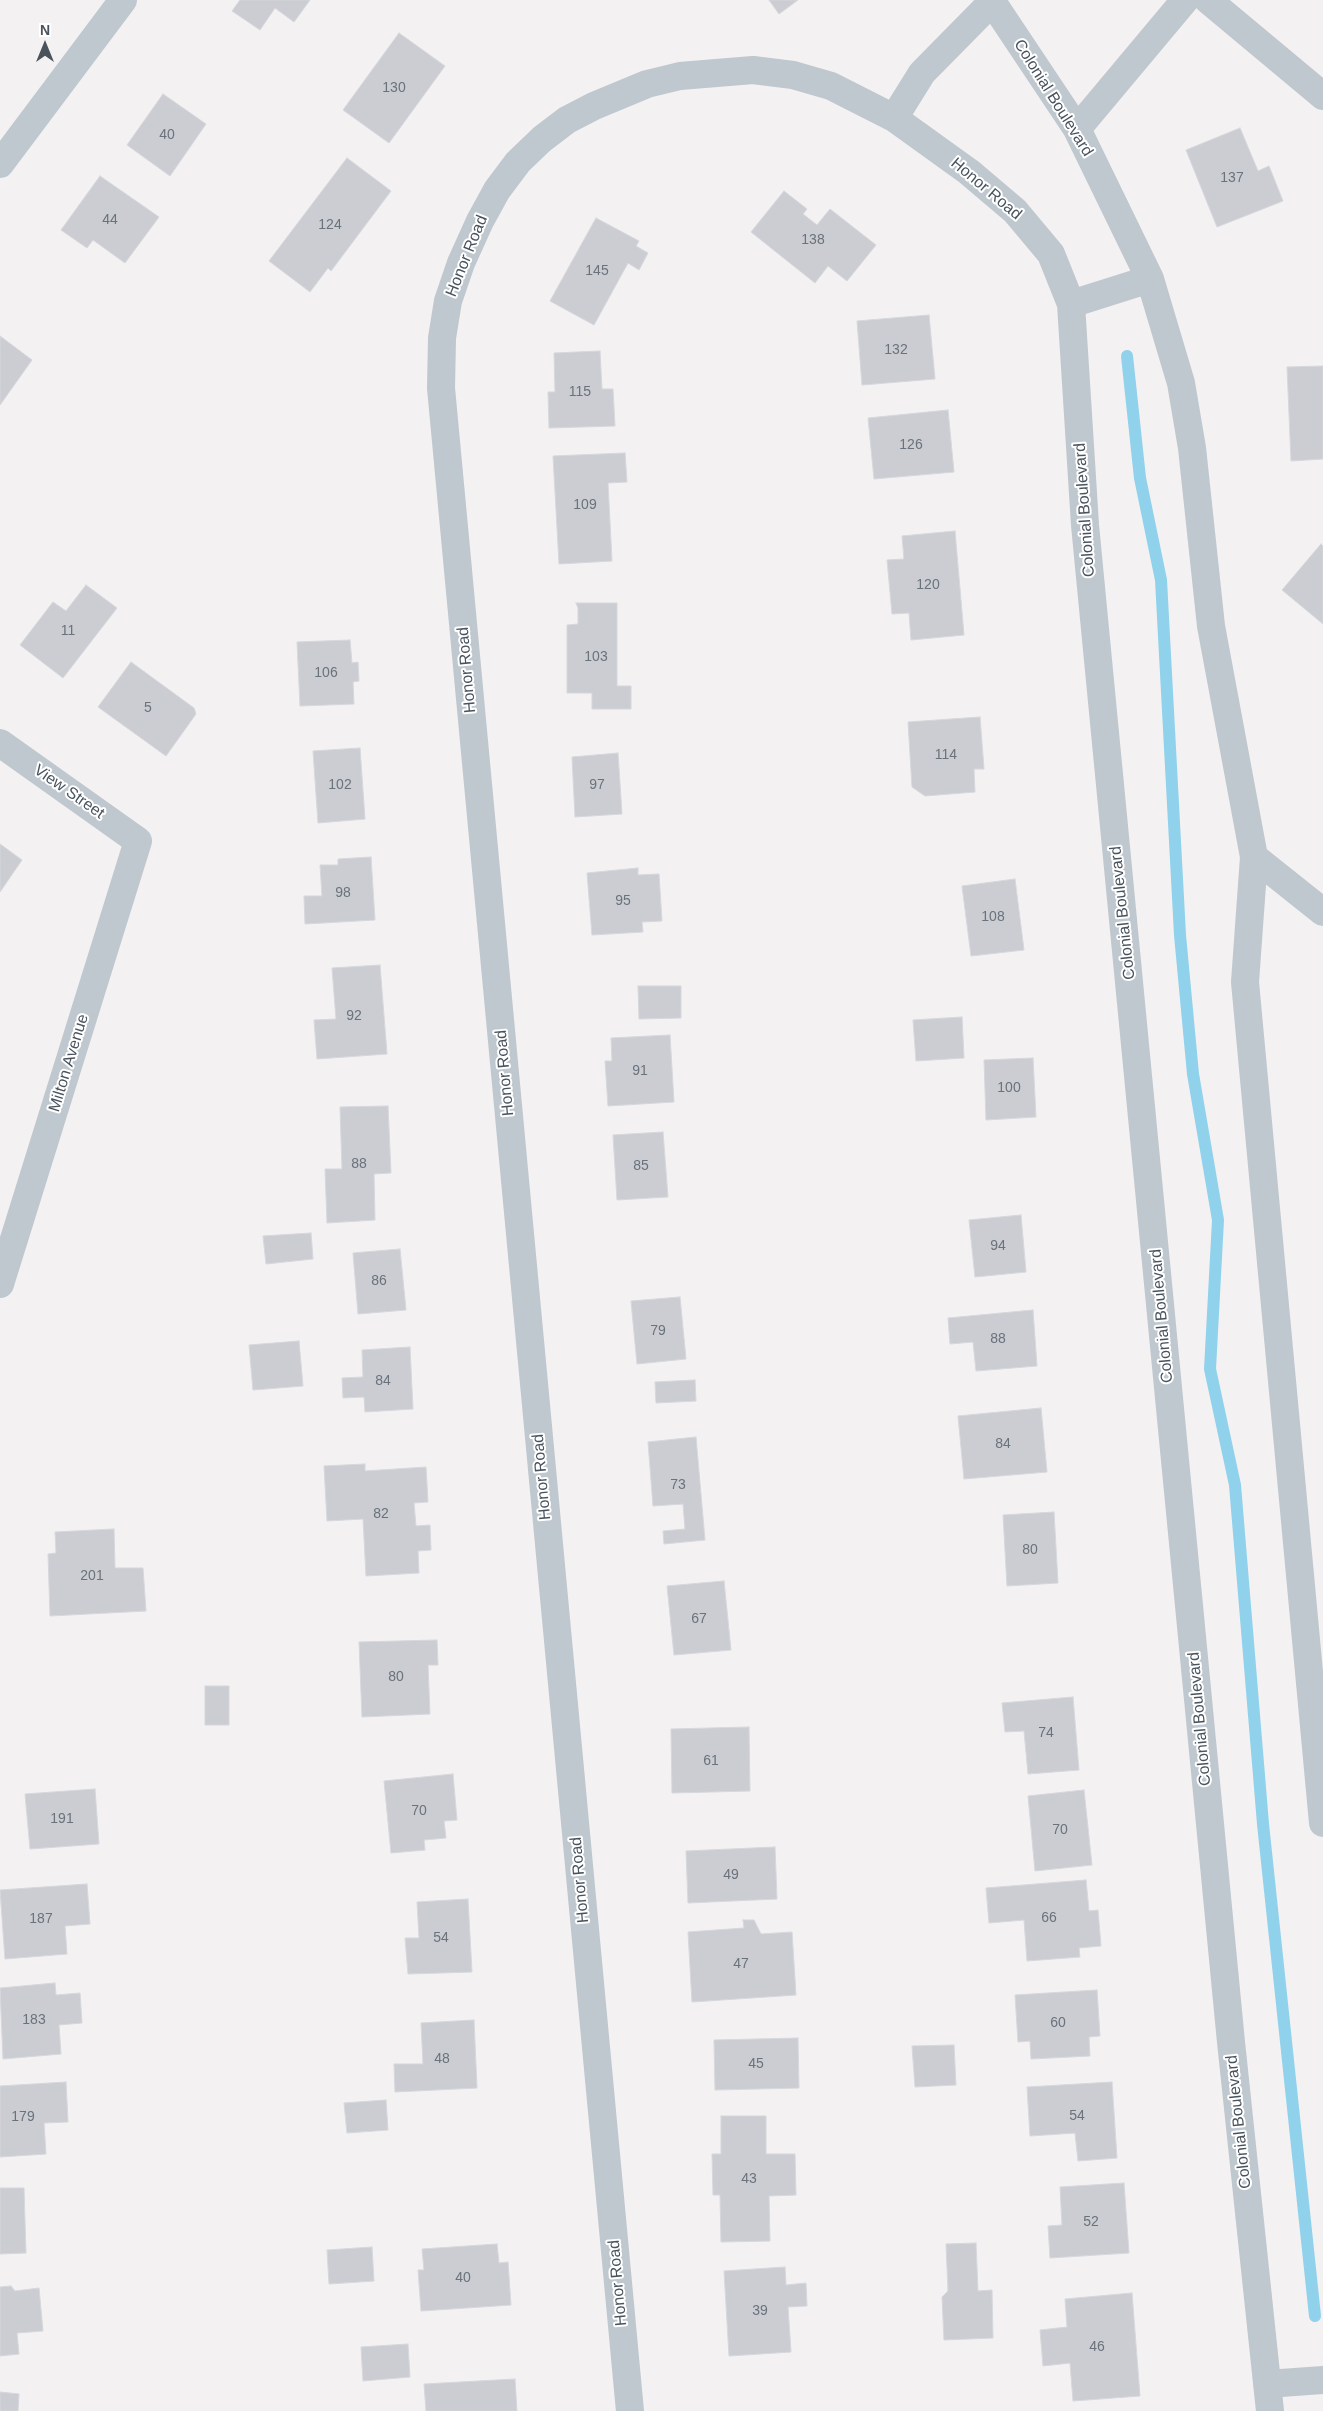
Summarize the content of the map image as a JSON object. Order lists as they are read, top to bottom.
{
  "streets": {
    "street": [
      "Colonial Boulevard",
      "Honor Road",
      "View Street",
      "Milton Avenue"
    ]
  },
  "crossings": [
    ["Colonial Boulevard", "Honor Road"],
    ["View Street", "Milton Avenue"]
  ],
  "house_numbers": [
    "130",
    "40",
    "137",
    "44",
    "124",
    "138",
    "145",
    "132",
    "115",
    "126",
    "109",
    "120",
    "11",
    "103",
    "106",
    "5",
    "114",
    "102",
    "97",
    "98",
    "95",
    "108",
    "92",
    "91",
    "100",
    "88",
    "85",
    "94",
    "86",
    "79",
    "88",
    "84",
    "84",
    "73",
    "82",
    "80",
    "201",
    "67",
    "80",
    "74",
    "61",
    "70",
    "191",
    "70",
    "49",
    "66",
    "187",
    "54",
    "47",
    "183",
    "60",
    "48",
    "45",
    "54",
    "179",
    "43",
    "52",
    "40",
    "39",
    "46"
  ],
  "north": "top"
}
